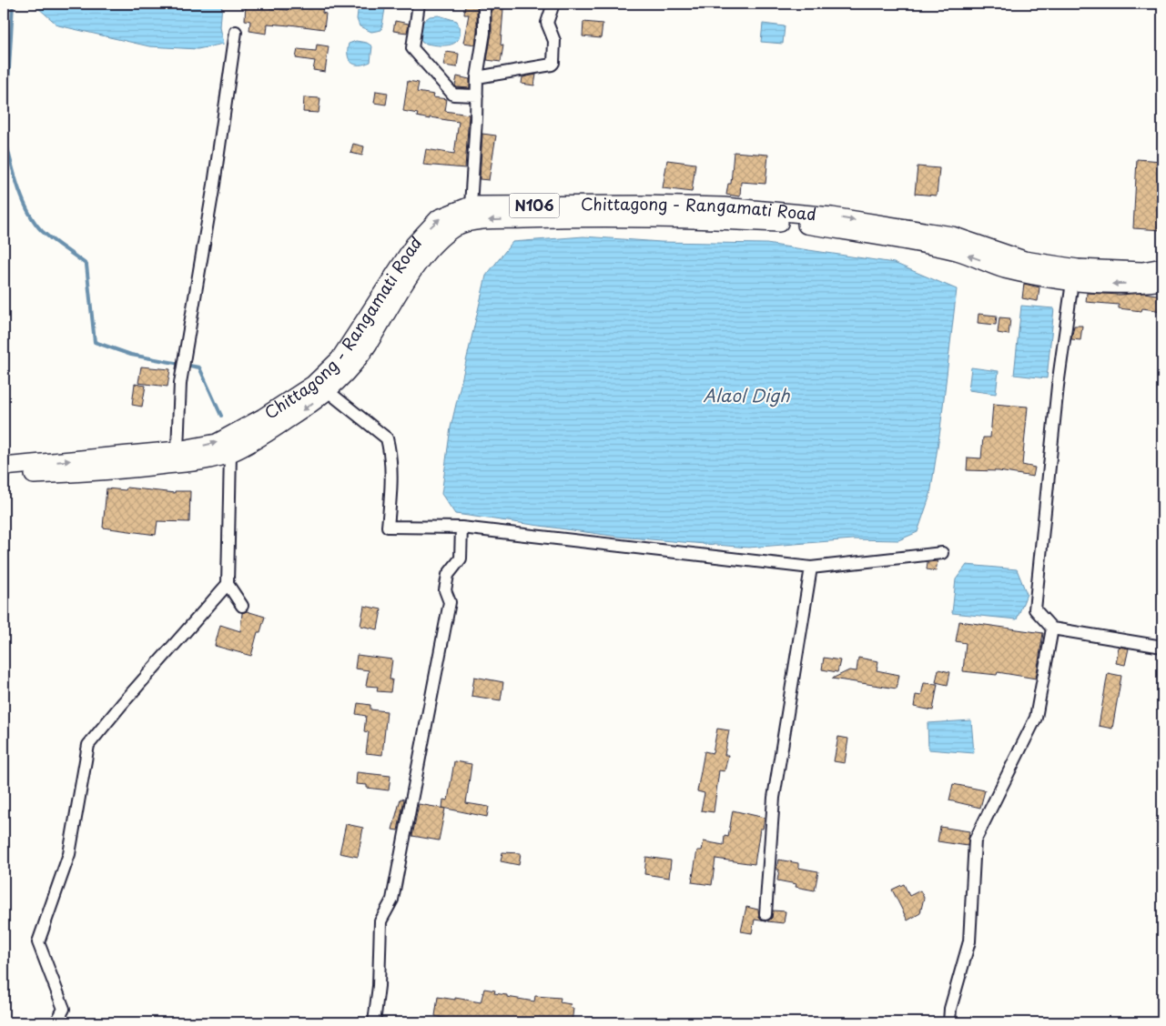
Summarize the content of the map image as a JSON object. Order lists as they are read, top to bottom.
{
  "streets": {
    "highway": ["N106", "Chittagong - Rangamati Road"]
  },
  "water": ["Alaol Digh"]
}
